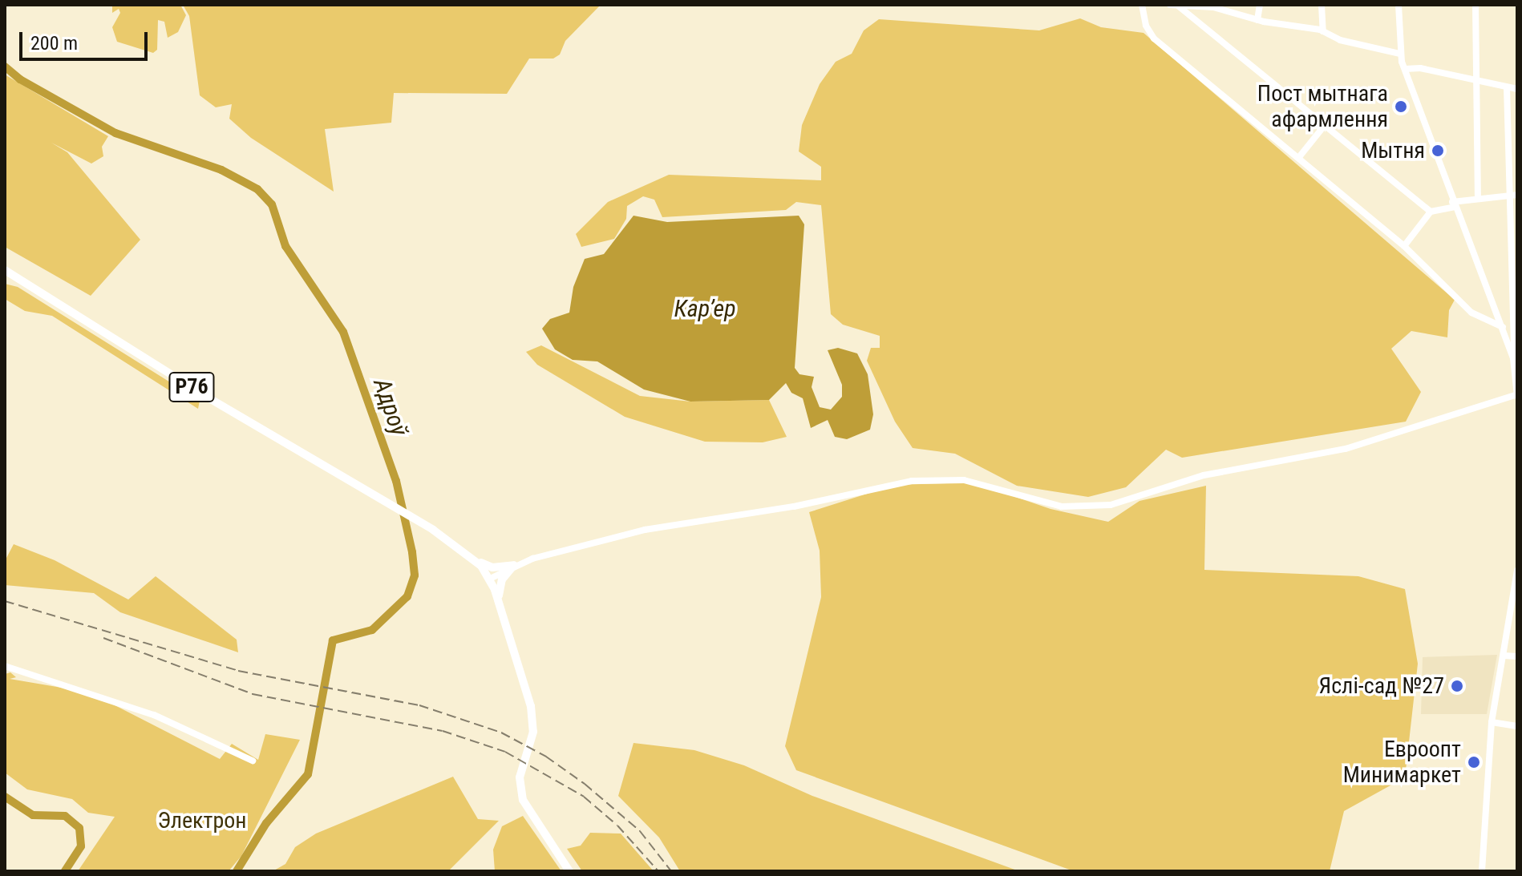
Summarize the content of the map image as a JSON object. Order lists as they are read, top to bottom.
{
  "streets": {
    "main road": ["Р76"]
  },
  "water": ["Карʼер", "Адроў"],
  "parks": ["Электрон"],
  "places": [
    "Пост мытнага афармлення",
    "Мытня",
    "Яслі-сад №27",
    "Евроопт Минимаркет"
  ],
  "scale_bar": "200 m"
}
